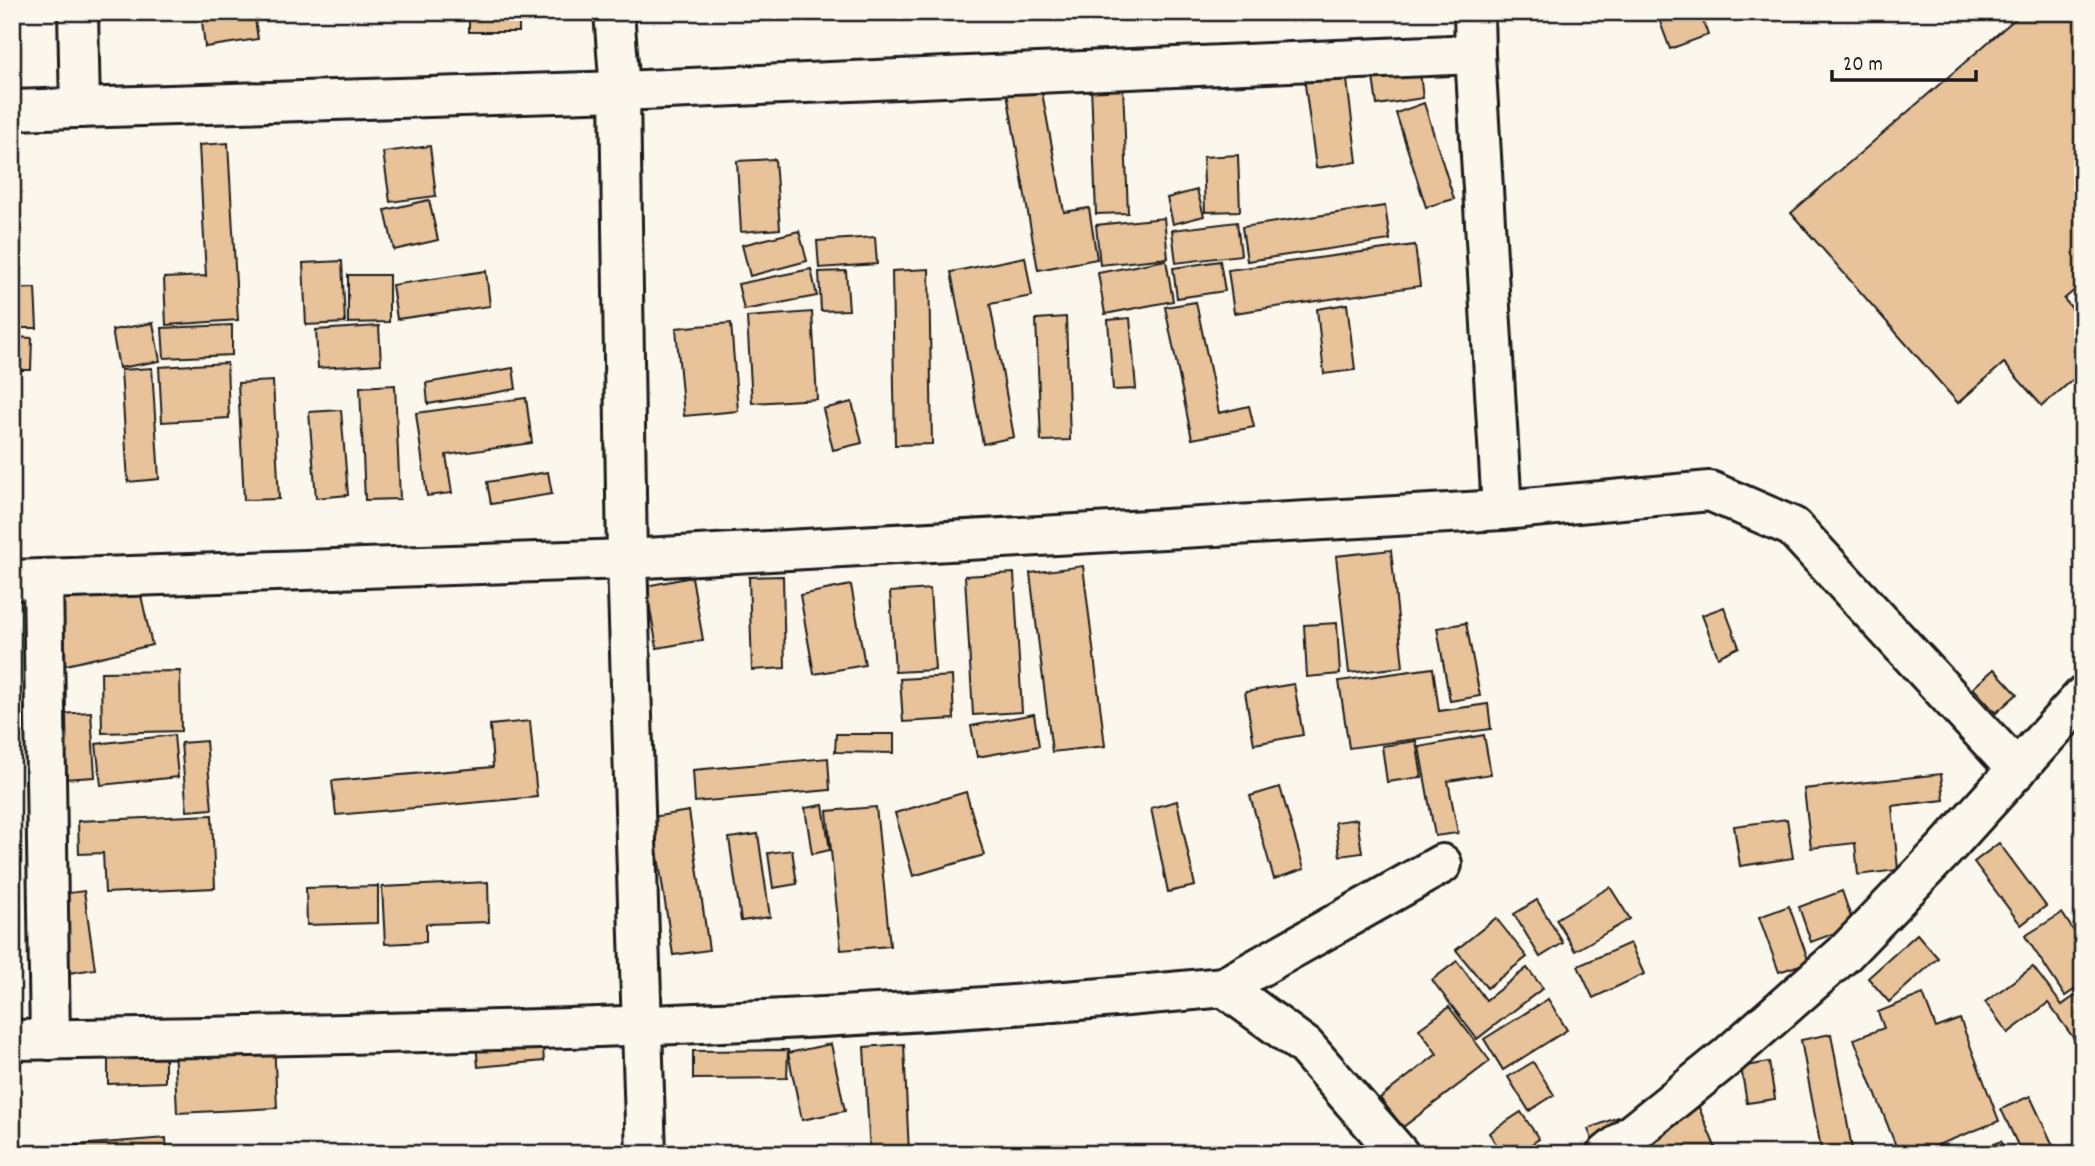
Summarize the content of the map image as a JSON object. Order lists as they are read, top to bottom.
{
  "scale_bar": "20 m"
}
